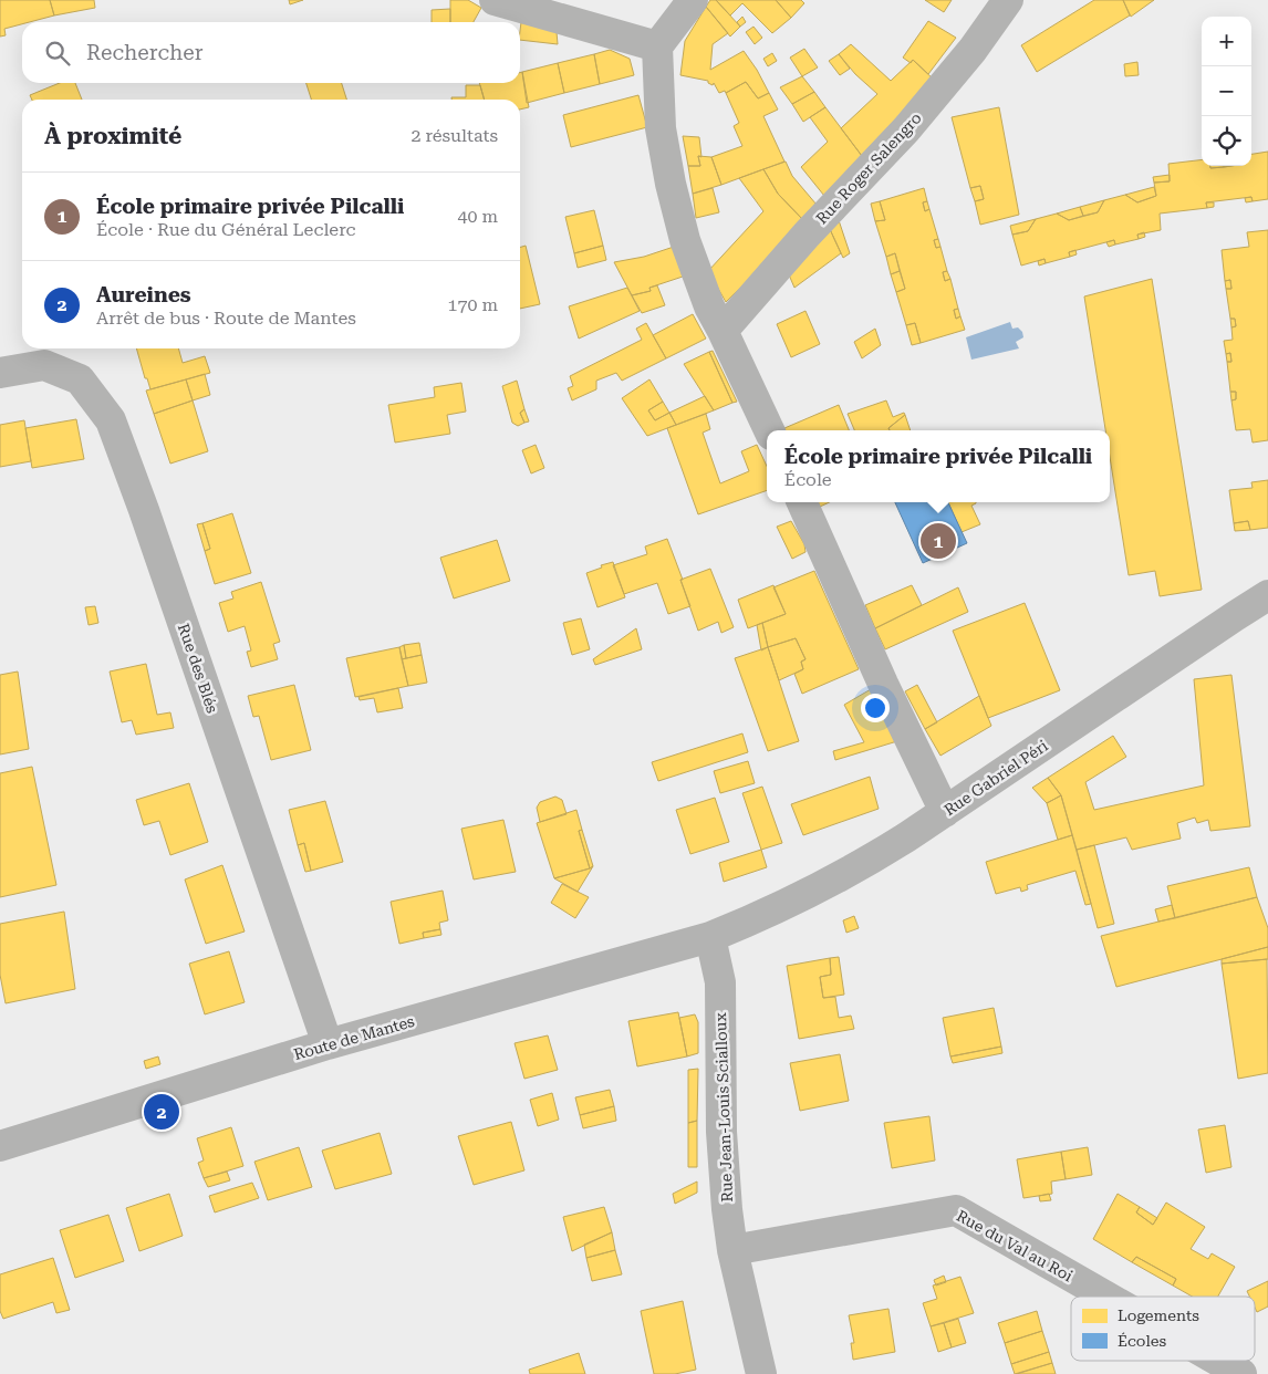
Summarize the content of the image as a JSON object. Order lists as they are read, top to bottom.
{
  "streets": {
    "street": [
      "Rue Roger Salengro",
      "Rue des Blés",
      "Rue Gabriel Péri",
      "Route de Mantes",
      "Rue Jean-Louis Scialloux",
      "Rue du Val au Roi"
    ]
  },
  "crossings": [
    ["Rue des Blés", "Route de Mantes"],
    ["Rue Gabriel Péri", "Route de Mantes"],
    ["Rue Gabriel Péri", "Rue Jean-Louis Scialloux"],
    ["Route de Mantes", "Rue Jean-Louis Scialloux"],
    ["Rue Jean-Louis Scialloux", "Rue du Val au Roi"]
  ],
  "legend": ["Logements", "Écoles"],
  "page": {
    "map_buttons": ["+", "−"],
    "search": "Rechercher",
    "heading": ["À proximité", "2 résultats"],
    "list": [
      {
        "mark": "1",
        "name": "École primaire privée Pilcalli",
        "note": "École · Rue du Général Leclerc",
        "value": "40 m"
      },
      {
        "mark": "2",
        "name": "Aureines",
        "note": "Arrêt de bus · Route de Mantes",
        "value": "170 m"
      }
    ],
    "popup": ["École primaire privée Pilcalli", "École"],
    "pins": ["1", "2"]
  }
}
